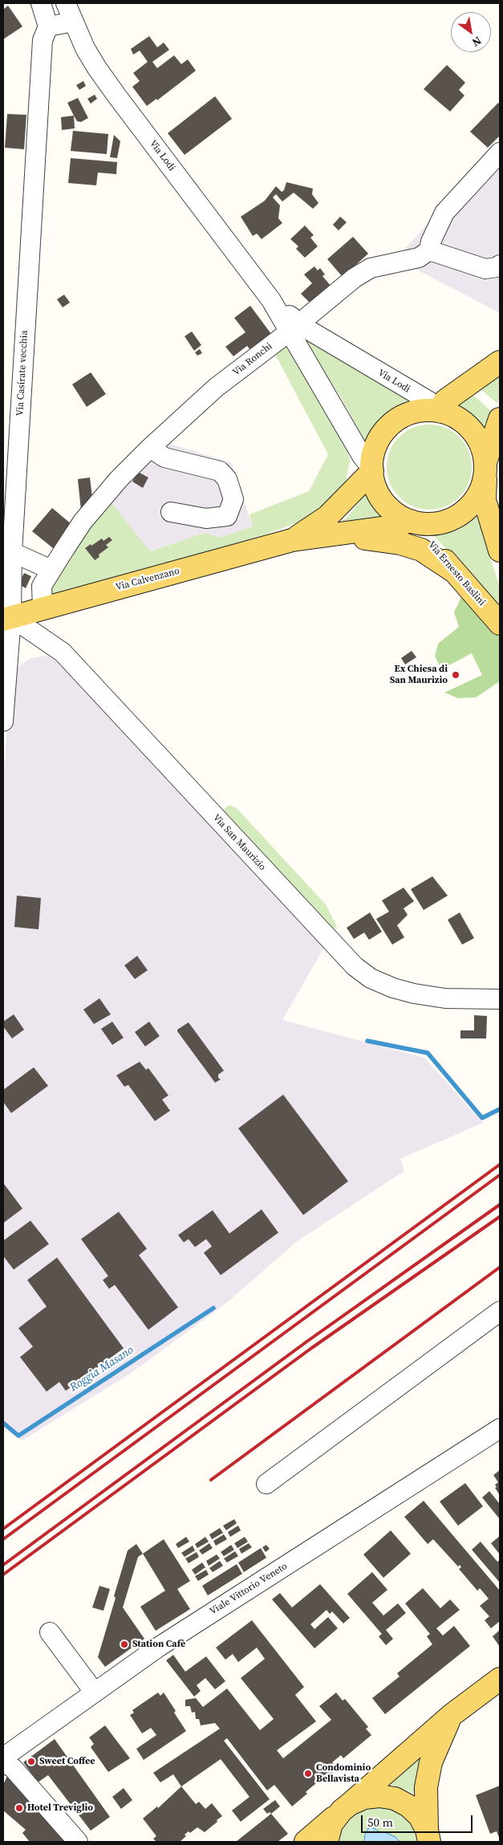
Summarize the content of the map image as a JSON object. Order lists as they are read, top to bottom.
{
  "streets": {
    "main road": ["Via Ernesto Baslini", "Via Calvenzano"],
    "street": [
      "Via Lodi",
      "Via Ronchi",
      "Via Casirate vecchia",
      "Via San Maurizio",
      "Viale Vittorio Veneto"
    ]
  },
  "crossings": [
    ["Via Lodi", "Via Ronchi"],
    ["Via Lodi", "Via Ernesto Baslini"],
    ["Via Lodi", "Via Calvenzano"],
    ["Via Ronchi", "Via Calvenzano"],
    ["Via Casirate vecchia", "Via Calvenzano"],
    ["Via Casirate vecchia", "Via San Maurizio"],
    ["Via Ernesto Baslini", "Via Calvenzano"],
    ["Via Calvenzano", "Via San Maurizio"]
  ],
  "water": ["Roggia Masano"],
  "places": [
    "Ex Chiesa di San Maurizio",
    "Station Cafè",
    "Sweet Coffee",
    "Condominio Bellavista",
    "Hotel Treviglio"
  ],
  "scale_bar": "50 m",
  "north": "bottom right"
}
